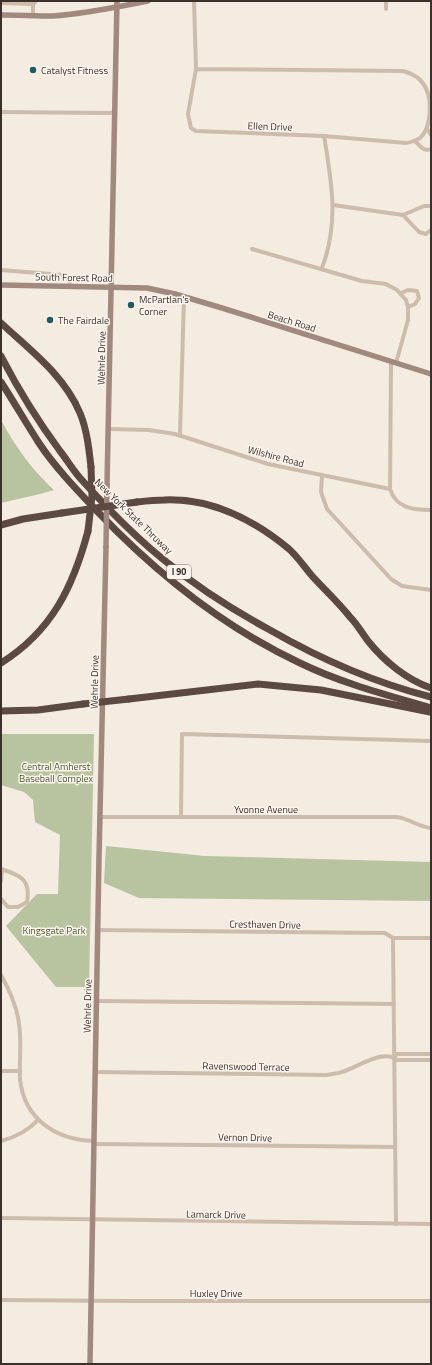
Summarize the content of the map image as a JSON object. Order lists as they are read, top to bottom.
{
  "streets": {
    "highway": ["New York State Thruway", "I 90"],
    "street": [
      "Ellen Drive",
      "South Forest Road",
      "Beach Road",
      "Wehrle Drive",
      "Wilshire Road",
      "Yvonne Avenue",
      "Cresthaven Drive",
      "Ravenswood Terrace",
      "Vernon Drive",
      "Lamarck Drive",
      "Huxley Drive"
    ]
  },
  "crossings": [
    ["South Forest Road", "Beach Road"],
    ["South Forest Road", "Wehrle Drive"],
    ["Wehrle Drive", "Wilshire Road"],
    ["Wehrle Drive", "Yvonne Avenue"],
    ["Wehrle Drive", "Cresthaven Drive"],
    ["Wehrle Drive", "Ravenswood Terrace"],
    ["Wehrle Drive", "Vernon Drive"],
    ["Wehrle Drive", "Lamarck Drive"],
    ["Wehrle Drive", "Huxley Drive"]
  ],
  "parks": ["Central Amherst Baseball Complex", "Kingsgate Park"],
  "places": ["Catalyst Fitness", "McPartlan's Corner", "The Fairdale"]
}
